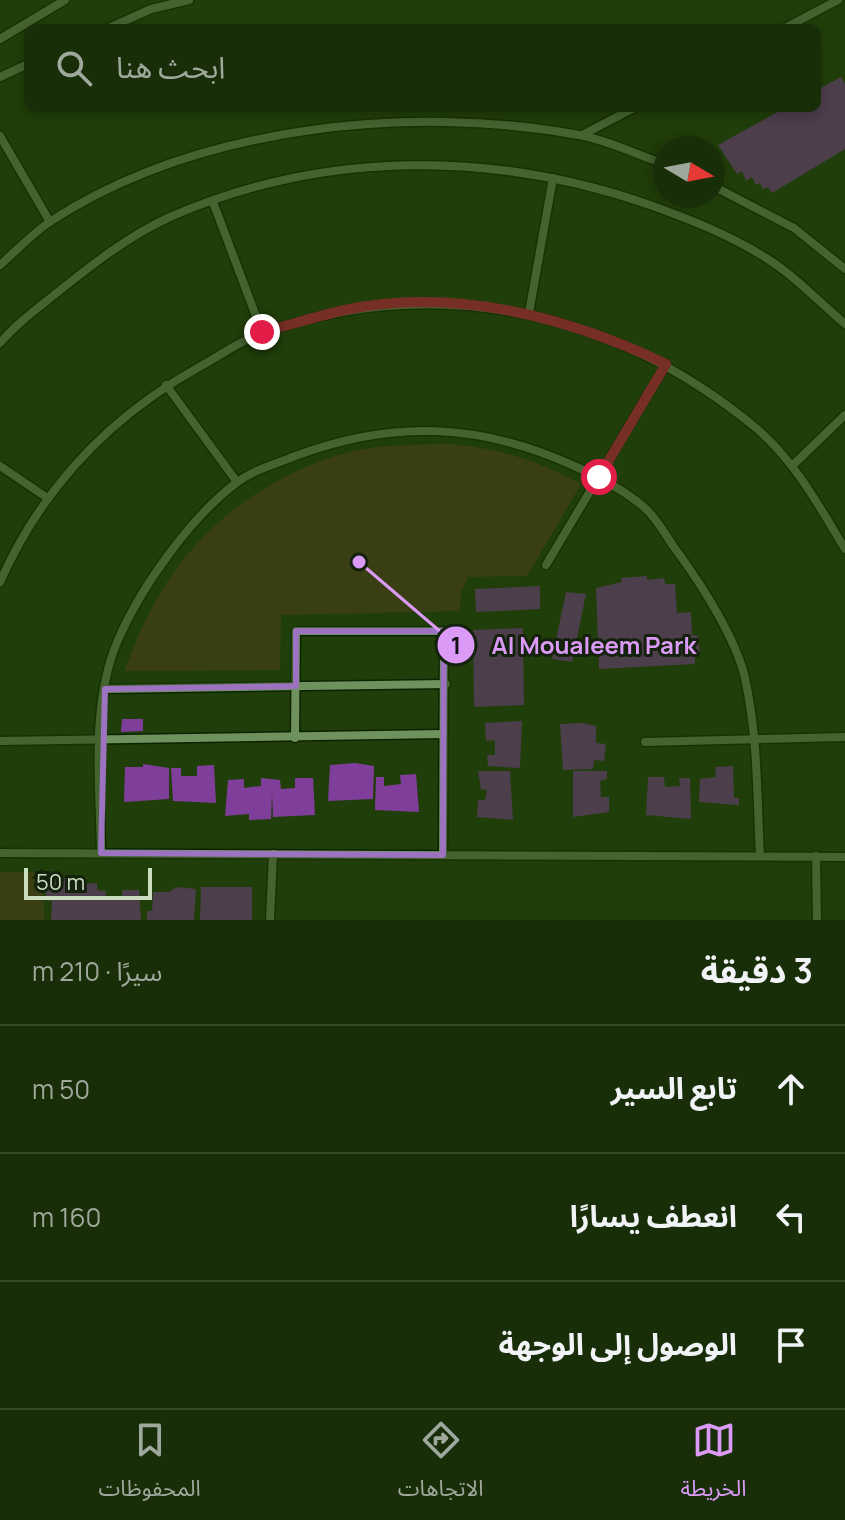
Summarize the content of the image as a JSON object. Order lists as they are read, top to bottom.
{
  "places": ["Al Moualeem Park"],
  "scale_bar": "50 m",
  "north": "right",
  "page": {
    "search": "ابحث هنا",
    "scale": "50 m",
    "heading": ["3 دقيقة", "سيرًا · 210 m"],
    "list": [
      ["تابع السير", "50 m"],
      ["انعطف يسارًا", "160 m"],
      "الوصول إلى الوجهة"
    ],
    "nav": ["الخريطة", "الاتجاهات", "المحفوظات"]
  }
}
